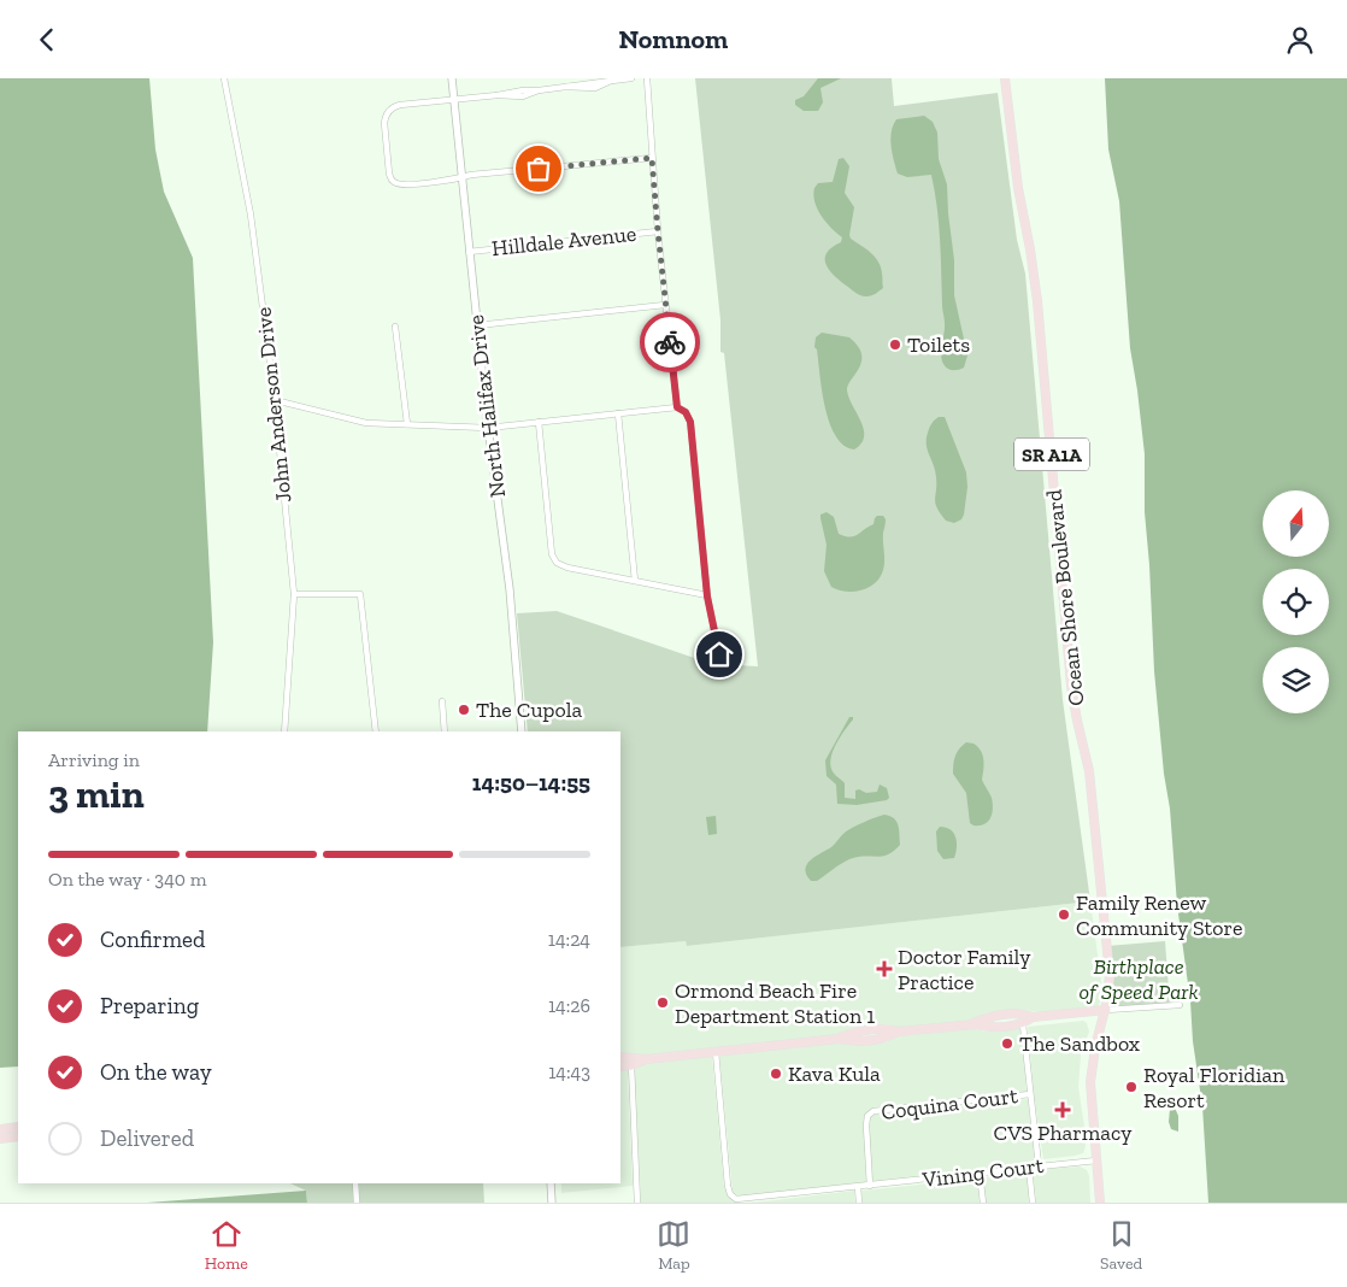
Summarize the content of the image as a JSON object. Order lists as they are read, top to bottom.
{
  "streets": {
    "main road": ["SR A1A", "Ocean Shore Boulevard"],
    "street": [
      "Hilldale Avenue",
      "John Anderson Drive",
      "North Halifax Drive",
      "Coquina Court",
      "Vining Court"
    ]
  },
  "crossings": [
    ["Hilldale Avenue", "North Halifax Drive"],
    ["SR A1A", "Ocean Shore Boulevard"],
    ["SR A1A", "Vining Court"],
    ["Coquina Court", "Vining Court"]
  ],
  "parks": ["Birthplace of Speed Park"],
  "places": {
    "other": [
      "Toilets",
      "The Cupola",
      "Family Renew Community Store",
      "Ormond Beach Fire Department Station 1",
      "The Sandbox",
      "Kava Kula",
      "Royal Floridian Resort"
    ],
    "health": ["Doctor Family Practice", "CVS Pharmacy"]
  },
  "north": "top",
  "page": {
    "header": "Nomnom",
    "heading": ["3 min", "Arriving in", "14:50–14:55"],
    "bar": "On the way · 340 m",
    "list": [
      ["Confirmed", "14:24"],
      ["Preparing", "14:26"],
      ["On the way", "14:43"],
      "Delivered"
    ],
    "tabs": ["Home", "Map", "Saved"]
  }
}
